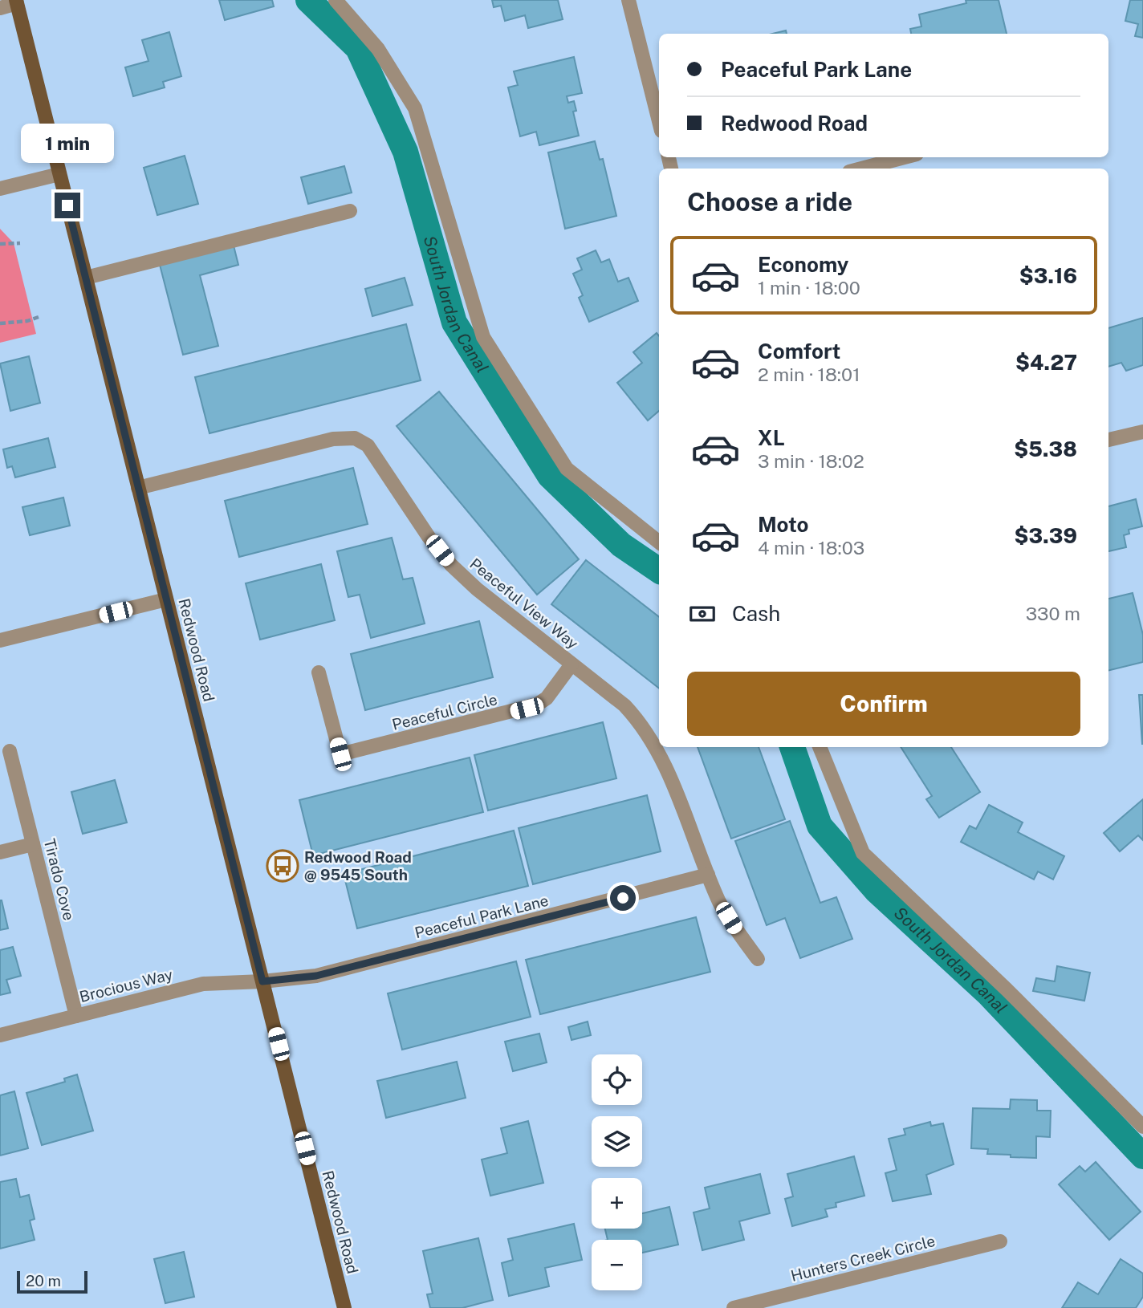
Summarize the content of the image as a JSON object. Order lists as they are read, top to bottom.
{
  "streets": {
    "main road": ["Redwood Road"],
    "street": [
      "Peaceful View Way",
      "Peaceful Circle",
      "Tirado Cove",
      "Peaceful Park Lane",
      "Brocious Way",
      "Hunters Creek Circle"
    ]
  },
  "crossings": [
    ["Peaceful View Way", "Redwood Road"],
    ["Peaceful View Way", "Peaceful Circle"],
    ["Peaceful View Way", "Peaceful Park Lane"],
    ["Redwood Road", "Peaceful Park Lane"],
    ["Redwood Road", "Brocious Way"],
    ["Tirado Cove", "Brocious Way"],
    ["Peaceful Park Lane", "Brocious Way"]
  ],
  "water": ["South Jordan Canal"],
  "places": {
    "bus stop": ["Redwood Road @ 9545 South"]
  },
  "scale_bar": "20 m",
  "page": {
    "banner": ["Peaceful Park Lane", "Redwood Road"],
    "bubble": "1 min",
    "heading": "Choose a ride",
    "list": [
      {
        "name": "Economy",
        "note": "1 min · 18:00",
        "value": "$3.16"
      },
      {
        "name": "Comfort",
        "note": "2 min · 18:01",
        "value": "$4.27"
      },
      {
        "name": "XL",
        "note": "3 min · 18:02",
        "value": "$5.38"
      },
      {
        "name": "Moto",
        "note": "4 min · 18:03",
        "value": "$3.39"
      }
    ],
    "pay": ["Cash", "330 m"],
    "buttons": "Confirm",
    "map_buttons": ["+", "−"],
    "scale": "20 m"
  }
}
